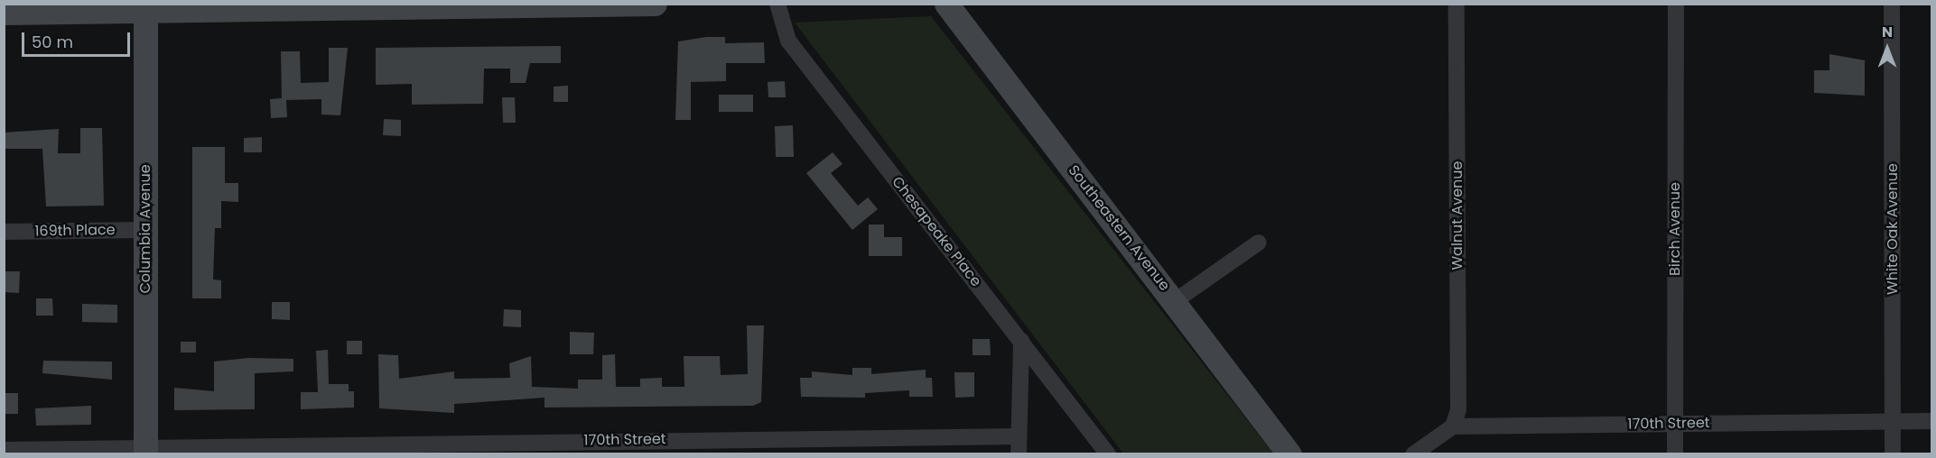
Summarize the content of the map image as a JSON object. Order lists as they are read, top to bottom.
{
  "streets": {
    "street": [
      "Walnut Avenue",
      "Southeastern Avenue",
      "Columbia Avenue",
      "Birch Avenue",
      "White Oak Avenue",
      "169th Place",
      "Chesapeake Place",
      "170th Street"
    ]
  },
  "crossings": [
    ["Walnut Avenue", "170th Street"],
    ["Columbia Avenue", "169th Place"],
    ["Columbia Avenue", "170th Street"],
    ["Birch Avenue", "170th Street"],
    ["White Oak Avenue", "170th Street"]
  ],
  "scale_bar": "50 m",
  "north": "top"
}
